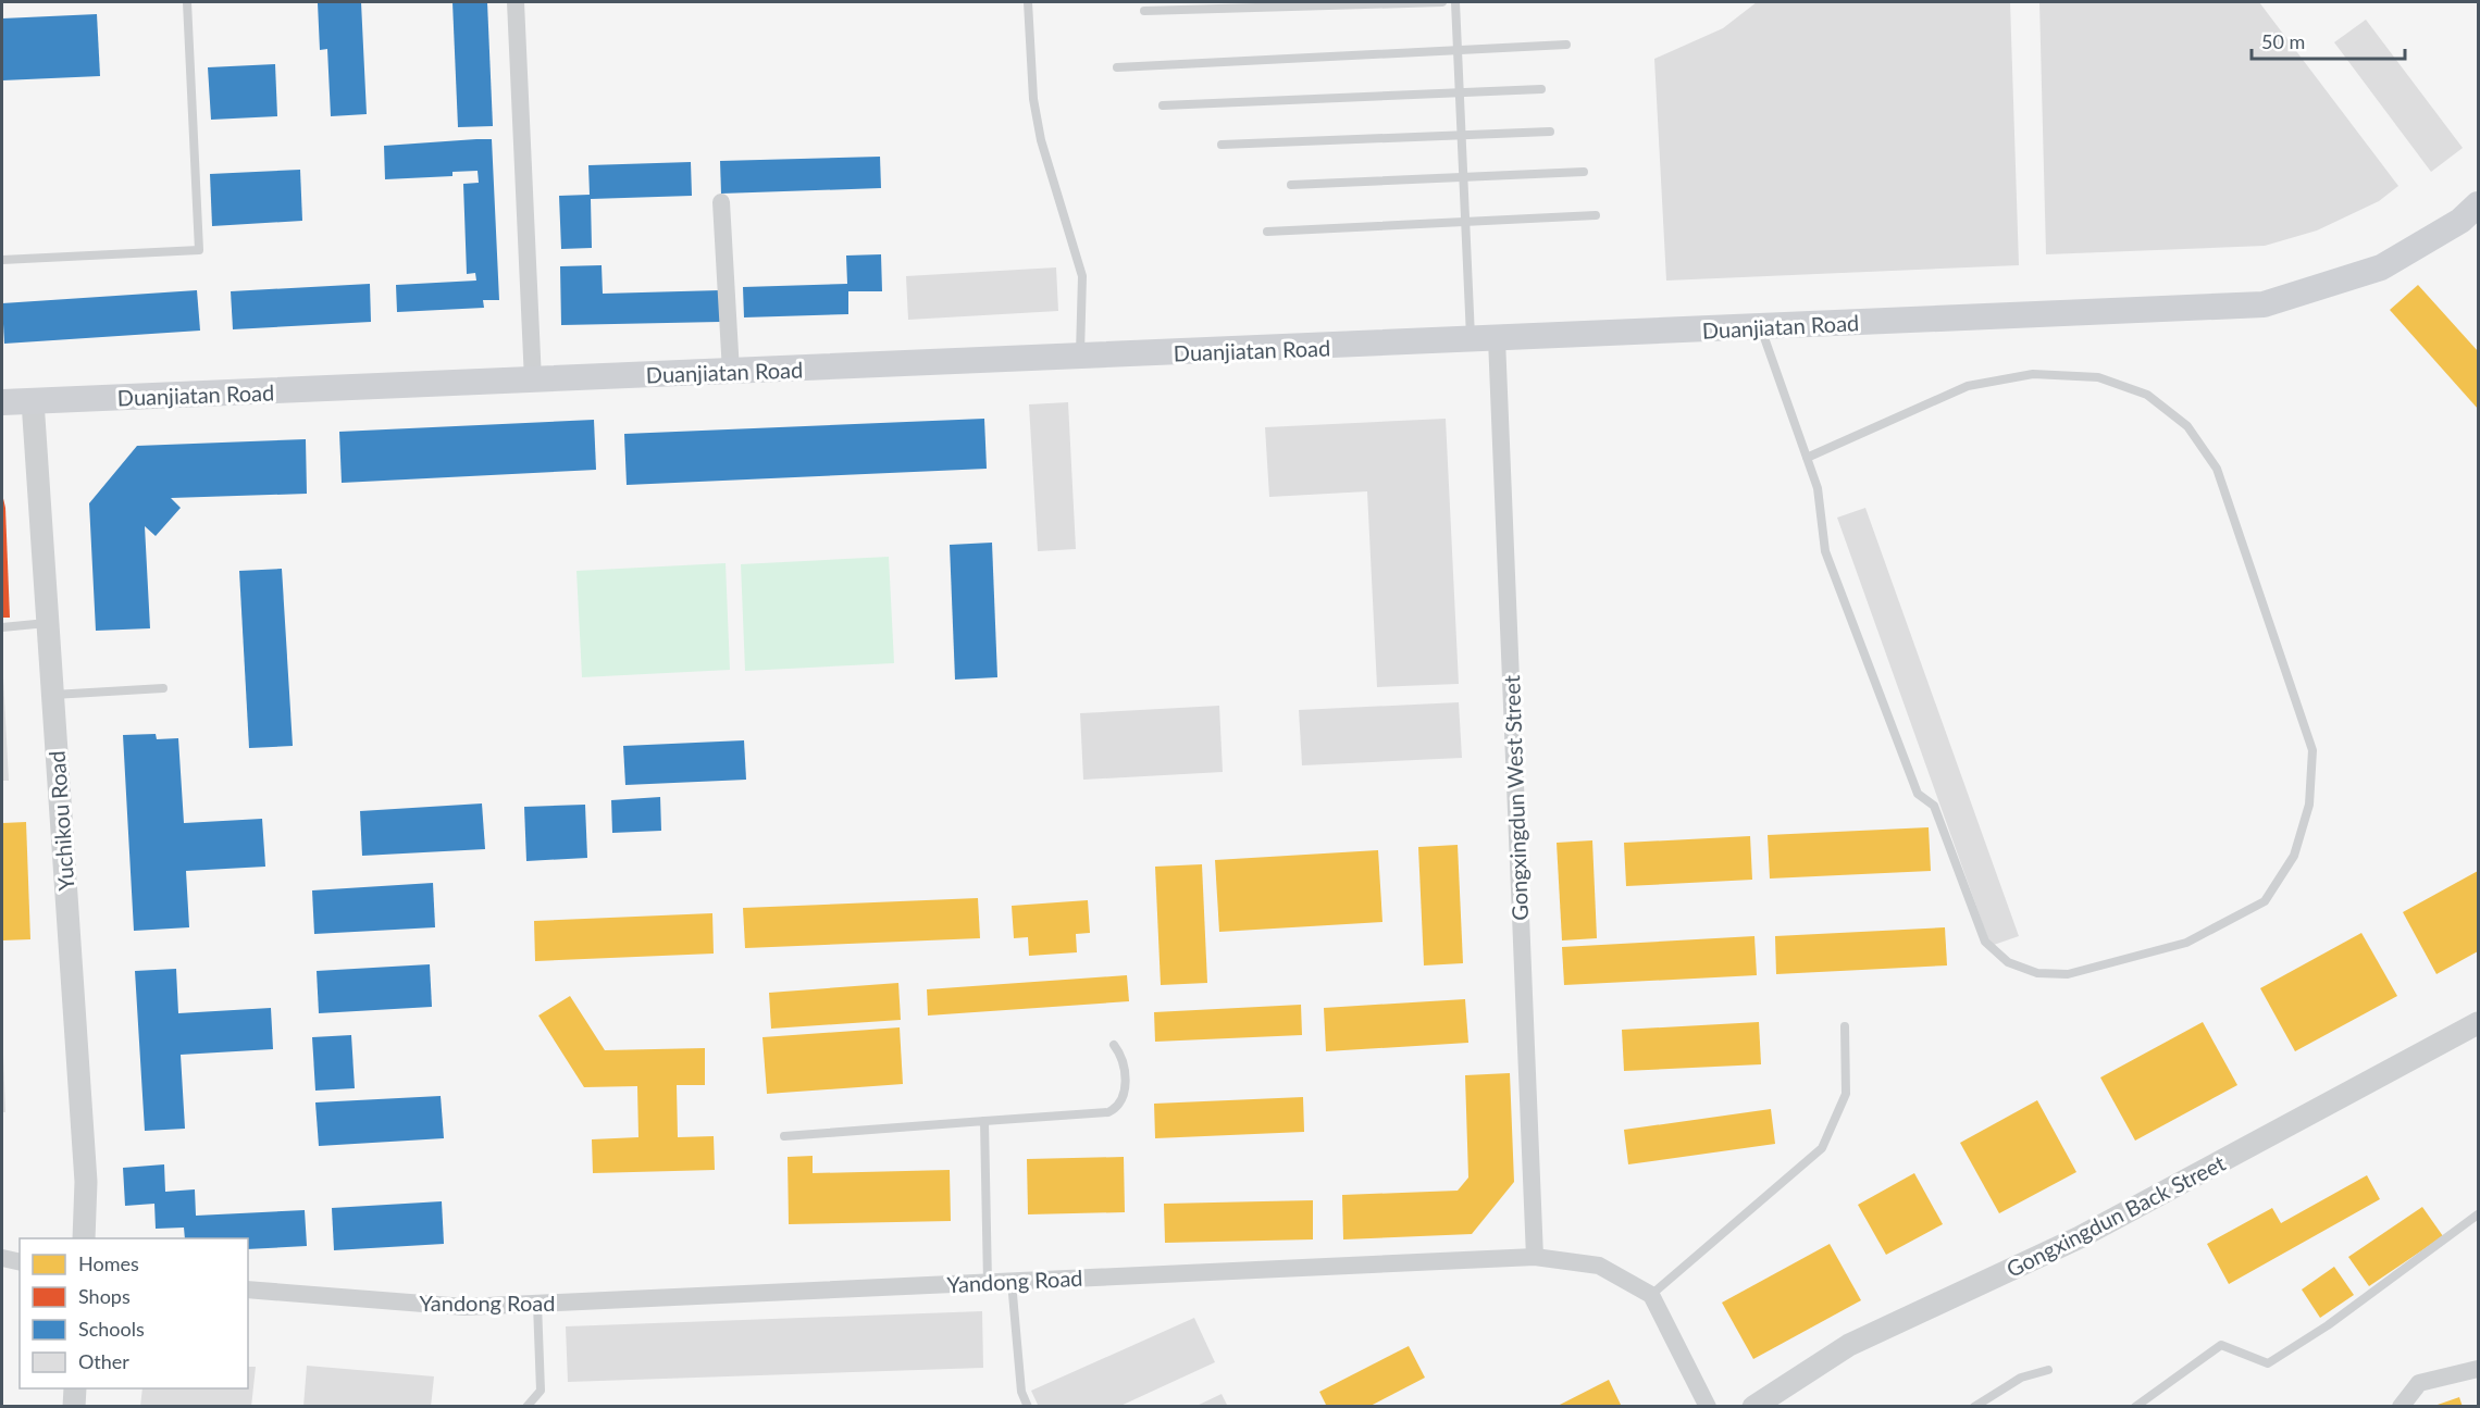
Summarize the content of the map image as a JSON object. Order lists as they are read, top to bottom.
{
  "streets": {
    "main road": ["Duanjiatan Road"],
    "street": [
      "Gongxingdun West Street",
      "Yuchikou Road",
      "Gongxingdun Back Street",
      "Yandong Road"
    ]
  },
  "crossings": [
    ["Duanjiatan Road", "Gongxingdun West Street"],
    ["Duanjiatan Road", "Yuchikou Road"],
    ["Gongxingdun West Street", "Yandong Road"]
  ],
  "legend": [
    "Homes",
    "Shops",
    "Schools",
    "Other"
  ],
  "scale_bar": "50 m"
}
